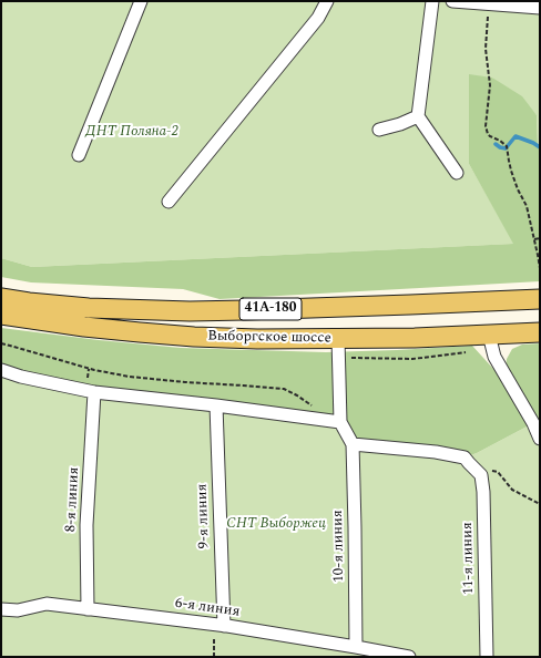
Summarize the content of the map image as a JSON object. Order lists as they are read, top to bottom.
{
  "streets": {
    "main road": ["41А-180", "Выборгское шоссе"],
    "street": [
      "8-я линия",
      "9-я линия",
      "10-я линия",
      "11-я линия",
      "6-я линия"
    ]
  },
  "crossings": [
    ["8-я линия", "6-я линия"],
    ["9-я линия", "6-я линия"],
    ["10-я линия", "6-я линия"]
  ],
  "parks": ["ДНТ Поляна-2", "СНТ Выборжец"]
}
